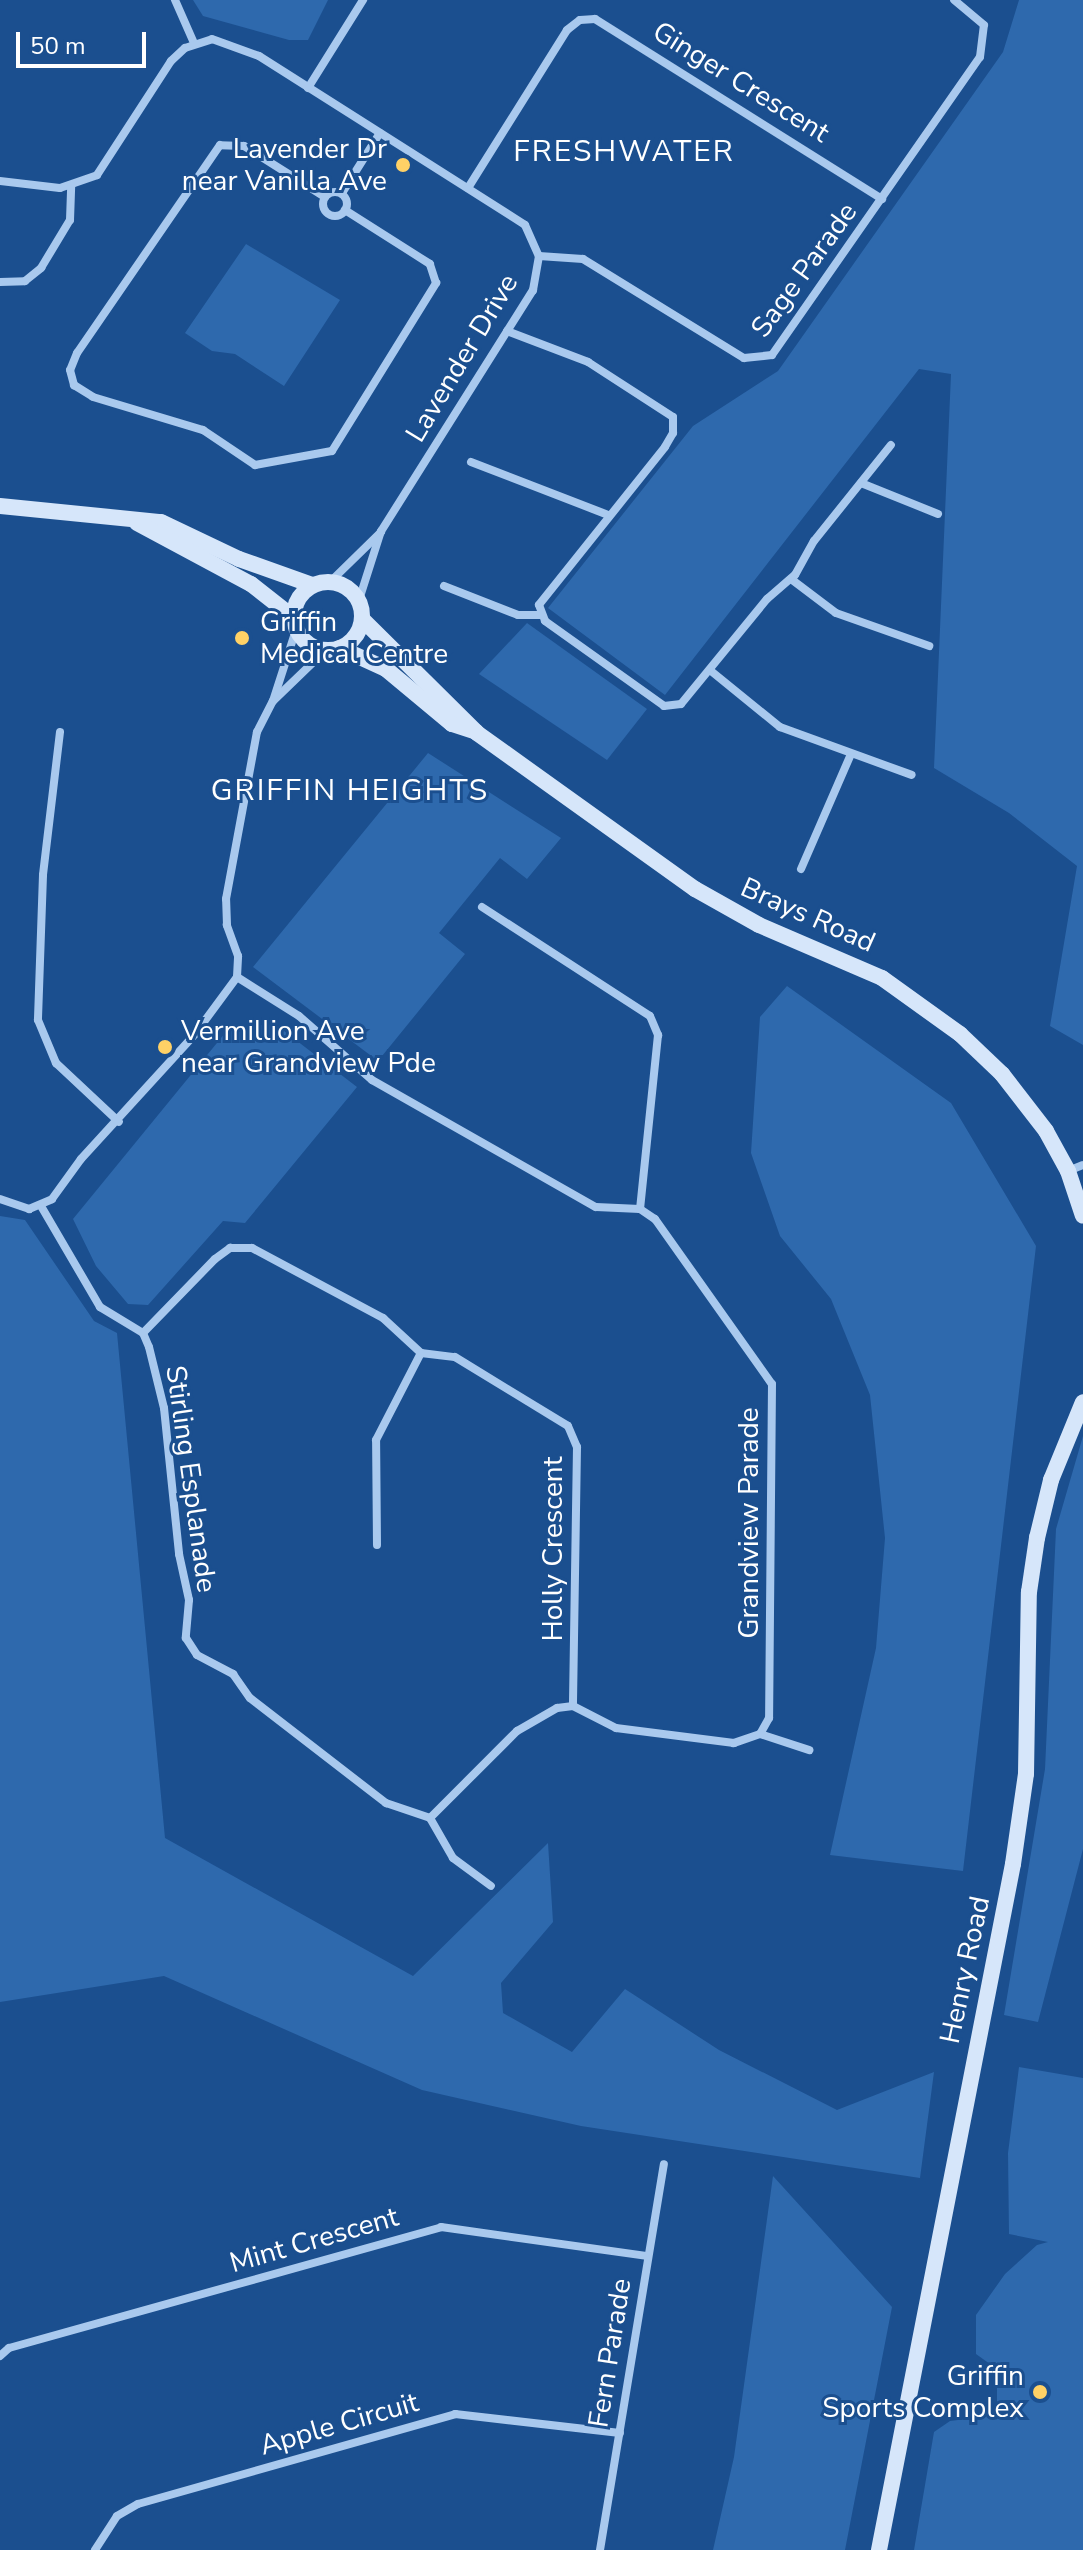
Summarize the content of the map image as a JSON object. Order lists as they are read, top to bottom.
{
  "streets": {
    "main road": ["Brays Road", "Henry Road"],
    "street": [
      "Ginger Crescent",
      "Sage Parade",
      "Lavender Drive",
      "Stirling Esplanade",
      "Grandview Parade",
      "Holly Crescent",
      "Mint Crescent",
      "Fern Parade",
      "Apple Circuit"
    ]
  },
  "crossings": [
    ["Ginger Crescent", "Sage Parade"],
    ["Ginger Crescent", "Lavender Drive"],
    ["Sage Parade", "Lavender Drive"],
    ["Lavender Drive", "Brays Road"],
    ["Mint Crescent", "Fern Parade"],
    ["Fern Parade", "Apple Circuit"]
  ],
  "districts": ["FRESHWATER", "GRIFFIN HEIGHTS"],
  "places": [
    "Lavender Dr near Vanilla Ave",
    "Griffin Medical Centre",
    "Vermillion Ave near Grandview Pde",
    "Griffin Sports Complex"
  ],
  "scale_bar": "50 m"
}
